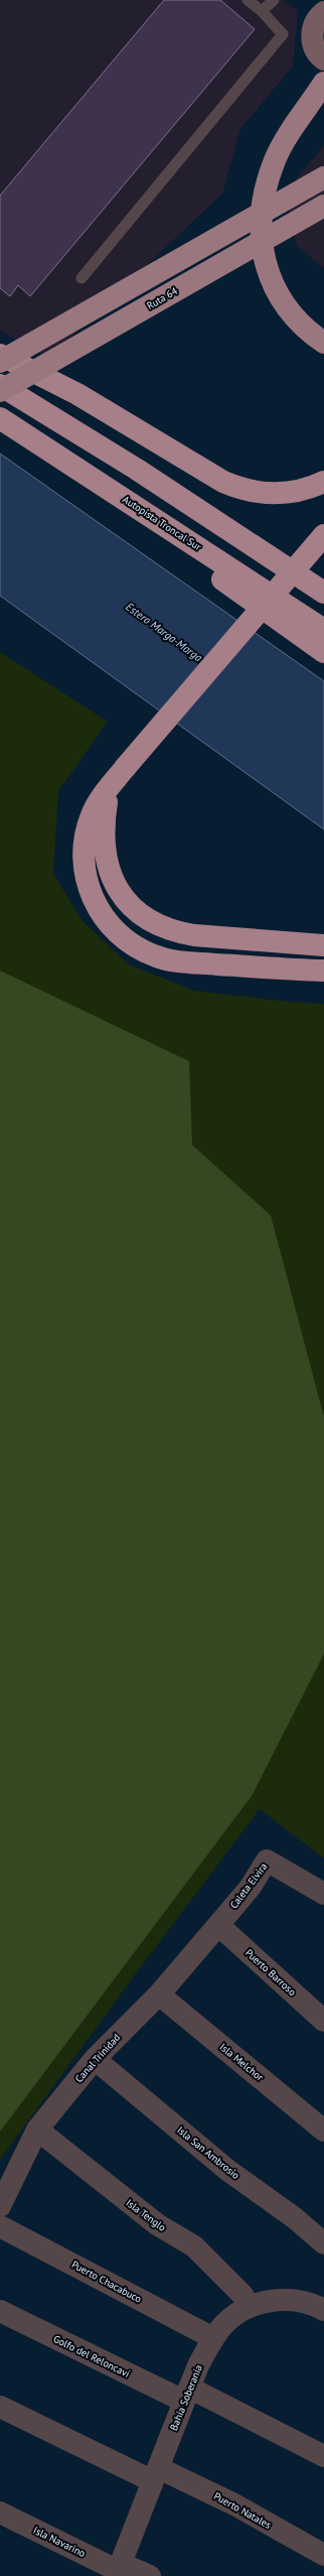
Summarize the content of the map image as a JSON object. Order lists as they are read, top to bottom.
{
  "streets": {
    "highway": ["Ruta 64", "Autopista Troncal Sur"],
    "street": [
      "Caleta Elvira",
      "Puerto Barroso",
      "Canal Trinidad",
      "Isla Melchor",
      "Isla San Ambrosio",
      "Isla Tenglo",
      "Puerto Chacabuco",
      "Golfo del Reloncaví",
      "Bahía Soberanía",
      "Puerto Natales",
      "Isla Navarino"
    ]
  },
  "crossings": [
    ["Caleta Elvira", "Puerto Barroso"],
    ["Caleta Elvira", "Canal Trinidad"],
    ["Puerto Barroso", "Canal Trinidad"],
    ["Canal Trinidad", "Isla Melchor"],
    ["Canal Trinidad", "Isla San Ambrosio"],
    ["Canal Trinidad", "Isla Tenglo"],
    ["Isla Tenglo", "Bahía Soberanía"],
    ["Puerto Chacabuco", "Bahía Soberanía"],
    ["Golfo del Reloncaví", "Bahía Soberanía"],
    ["Bahía Soberanía", "Puerto Natales"],
    ["Bahía Soberanía", "Isla Navarino"]
  ],
  "water": ["Estero Marga-Marga"]
}
